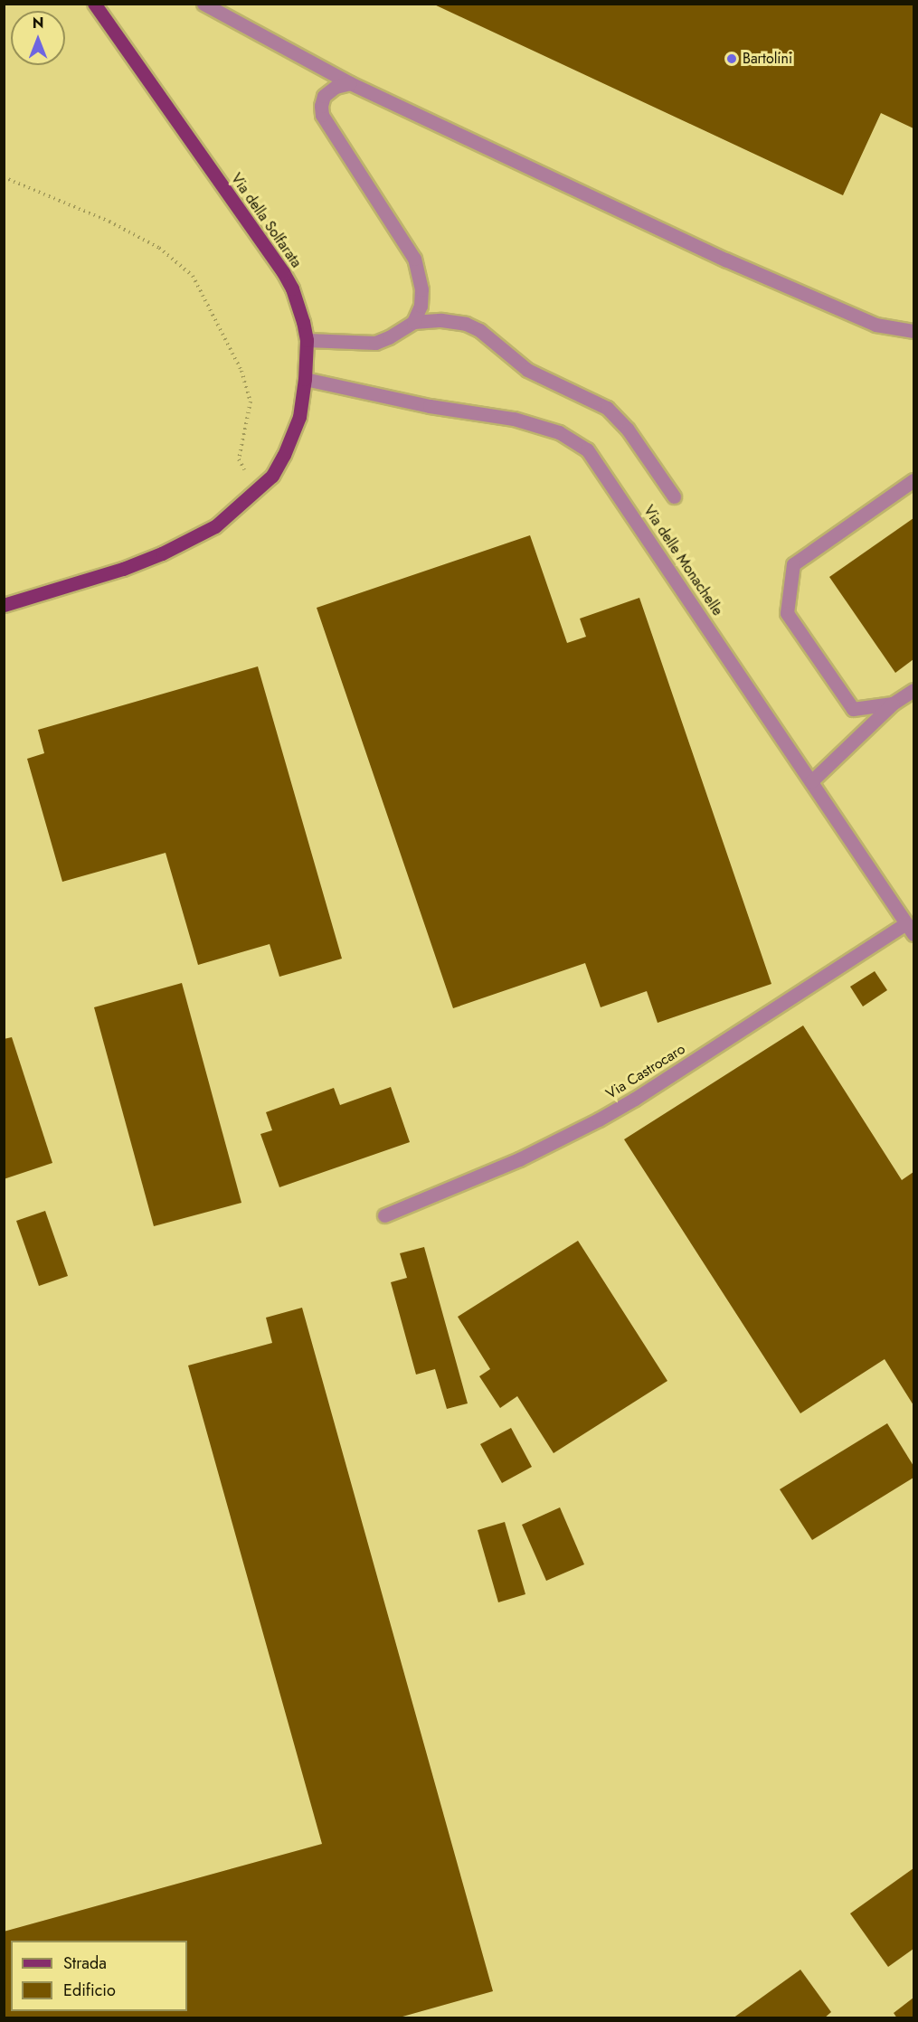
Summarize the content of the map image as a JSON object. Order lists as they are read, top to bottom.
{
  "streets": {
    "main road": ["Via della Solfarata"],
    "street": ["Via delle Monachelle", "Via Castrocaro"]
  },
  "crossings": [
    ["Via della Solfarata", "Via delle Monachelle"],
    ["Via delle Monachelle", "Via Castrocaro"]
  ],
  "places": ["Bartolini"],
  "legend": ["Strada", "Edificio"],
  "north": "top"
}
